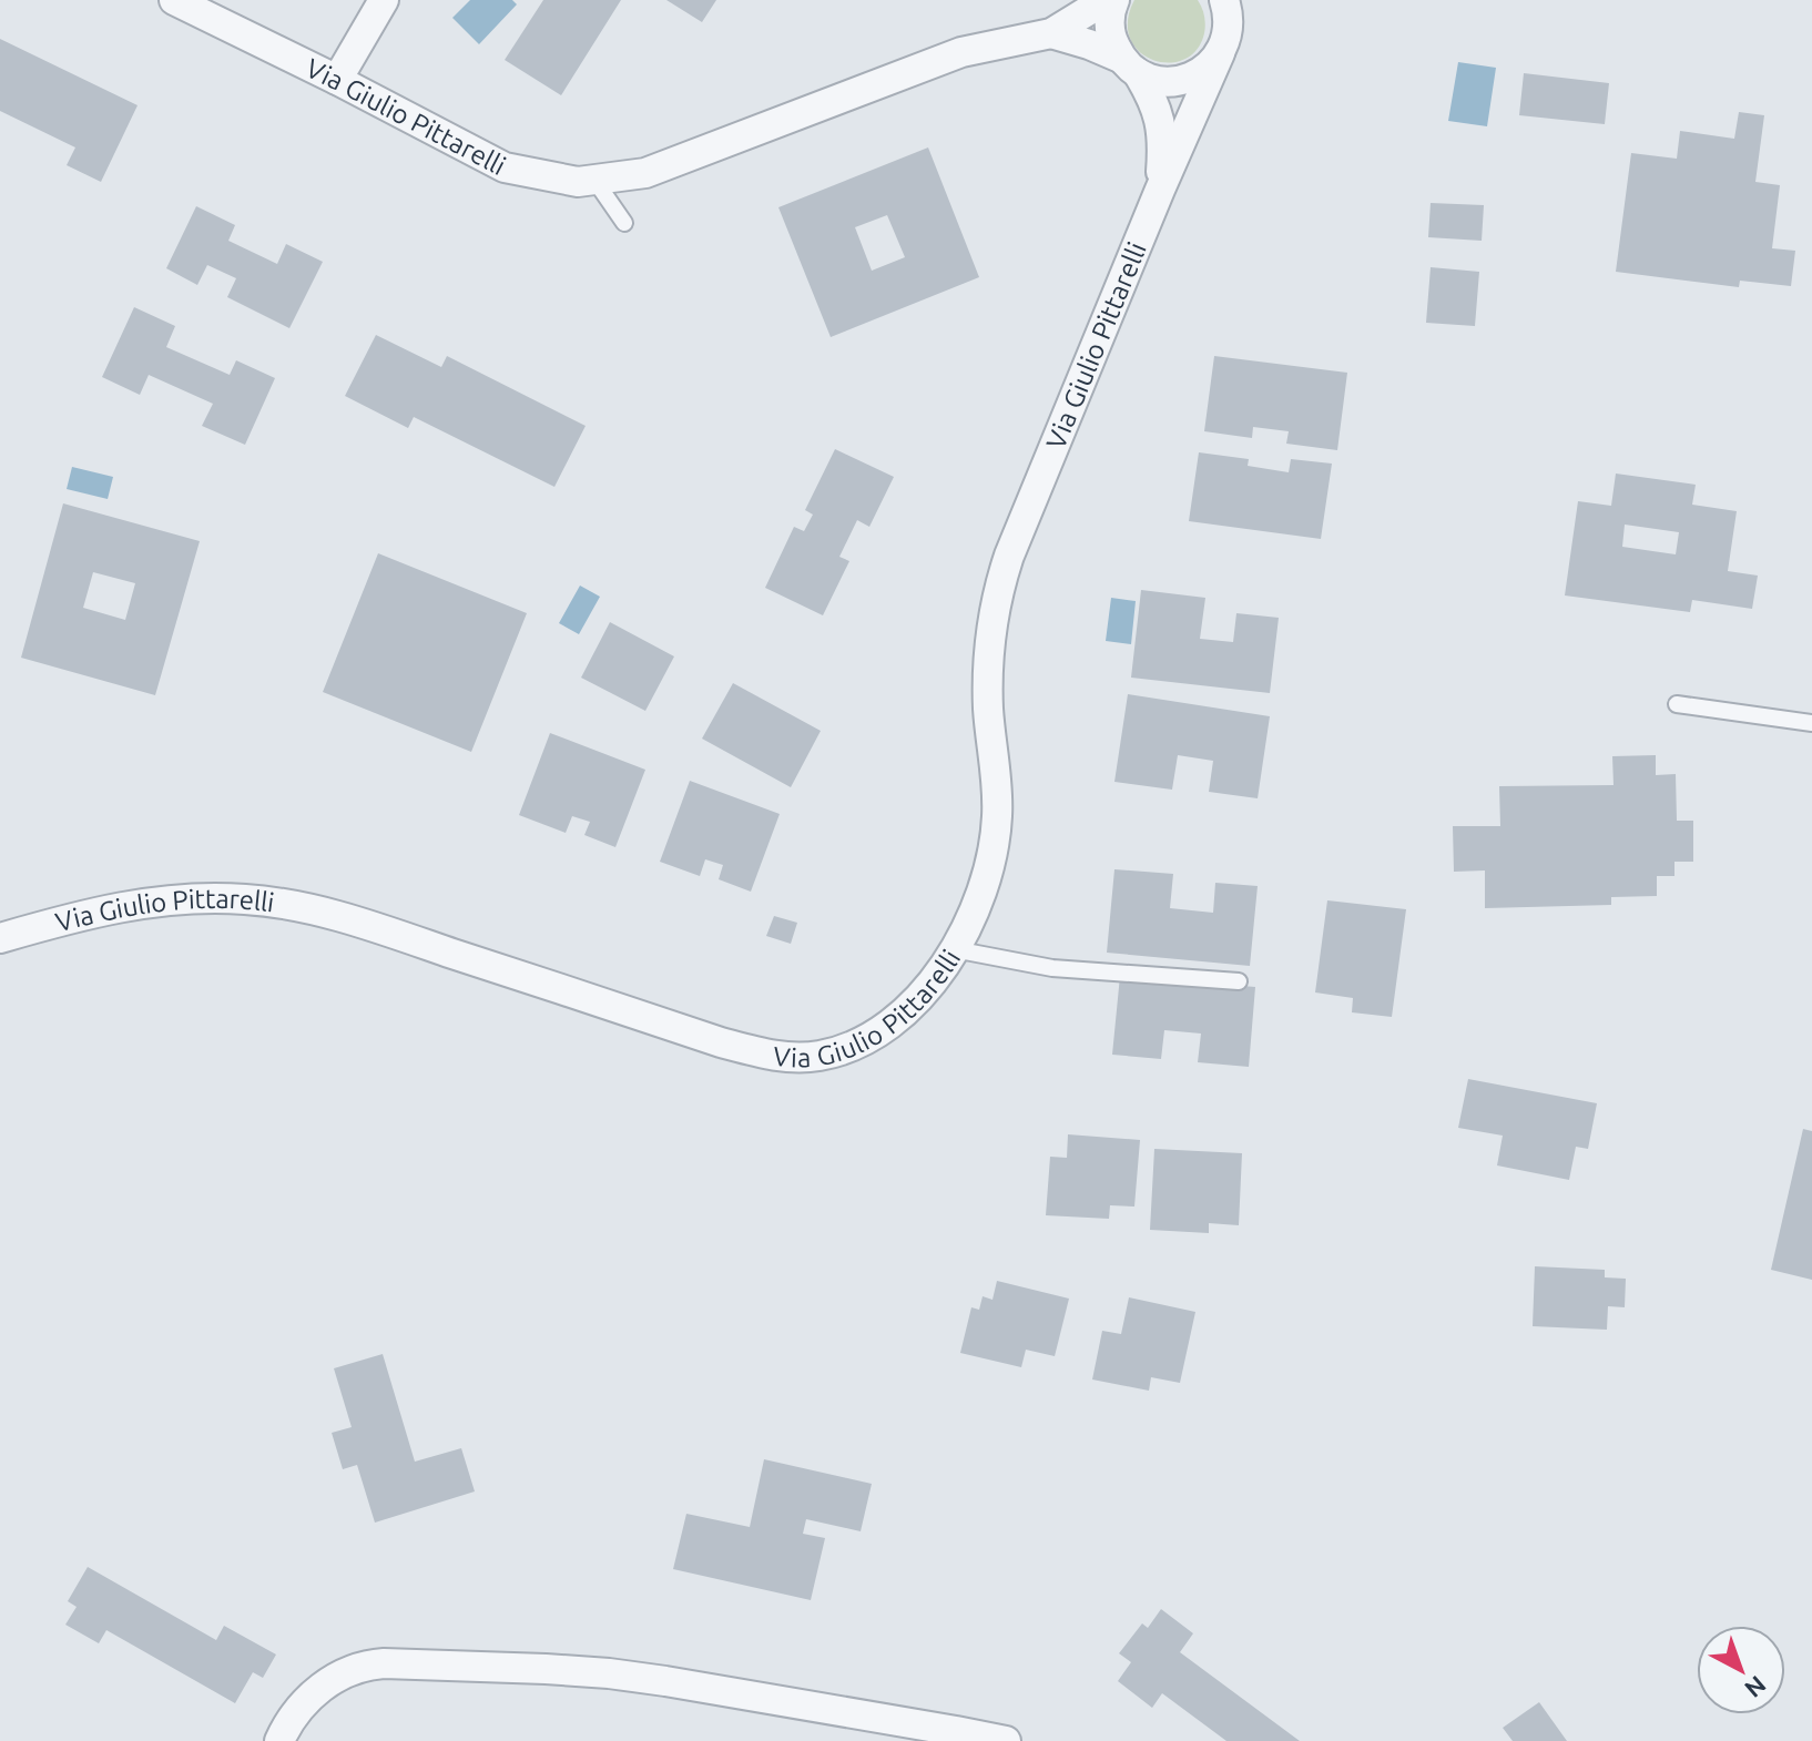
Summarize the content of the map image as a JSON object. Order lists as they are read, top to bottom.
{
  "streets": {
    "street": ["Via Giulio Pittarelli"]
  },
  "north": "bottom right"
}
